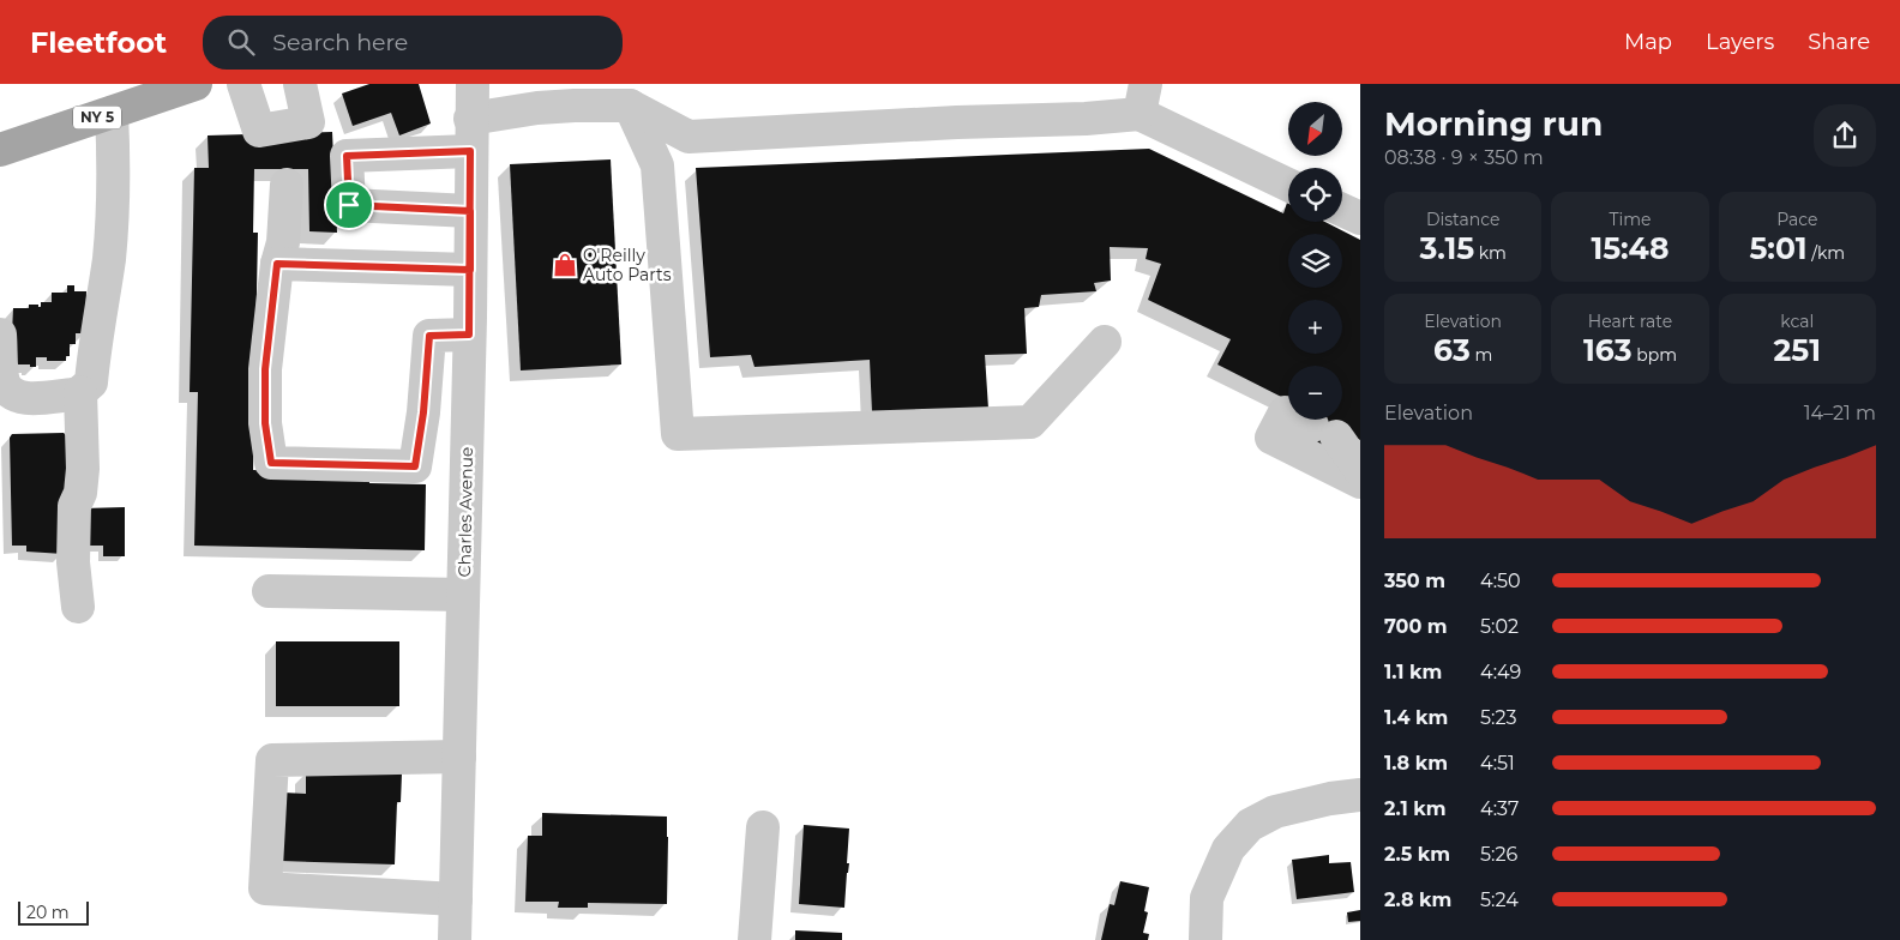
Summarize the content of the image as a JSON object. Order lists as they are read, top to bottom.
{
  "streets": {
    "main road": ["NY 5"],
    "street": ["Charles Avenue"]
  },
  "places": {
    "shop": ["O'Reilly Auto Parts"]
  },
  "scale_bar": "20 m",
  "north": "bottom left",
  "page": {
    "header": "Fleetfoot",
    "search": "Search here",
    "nav": ["Map", "Layers", "Share"],
    "heading": ["Morning run", "08:38 · 9 × 350 m"],
    "map_buttons": ["+", "−"],
    "stats": [
      ["Distance", "3.15 km"],
      ["Time", "15:48"],
      ["Pace", "5:01 /km"],
      ["Elevation", "63 m"],
      ["Heart rate", "163 bpm"],
      ["kcal", "251"]
    ],
    "chart": ["Elevation", "14–21 m"],
    "list": [
      {
        "name": "350 m",
        "note": "4:50"
      },
      {
        "name": "700 m",
        "note": "5:02"
      },
      {
        "name": "1.1 km",
        "note": "4:49"
      },
      {
        "name": "1.4 km",
        "note": "5:23"
      },
      {
        "name": "1.8 km",
        "note": "4:51"
      },
      {
        "name": "2.1 km",
        "note": "4:37"
      },
      {
        "name": "2.5 km",
        "note": "5:26"
      },
      {
        "name": "2.8 km",
        "note": "5:24"
      }
    ],
    "scale": "20 m"
  }
}
